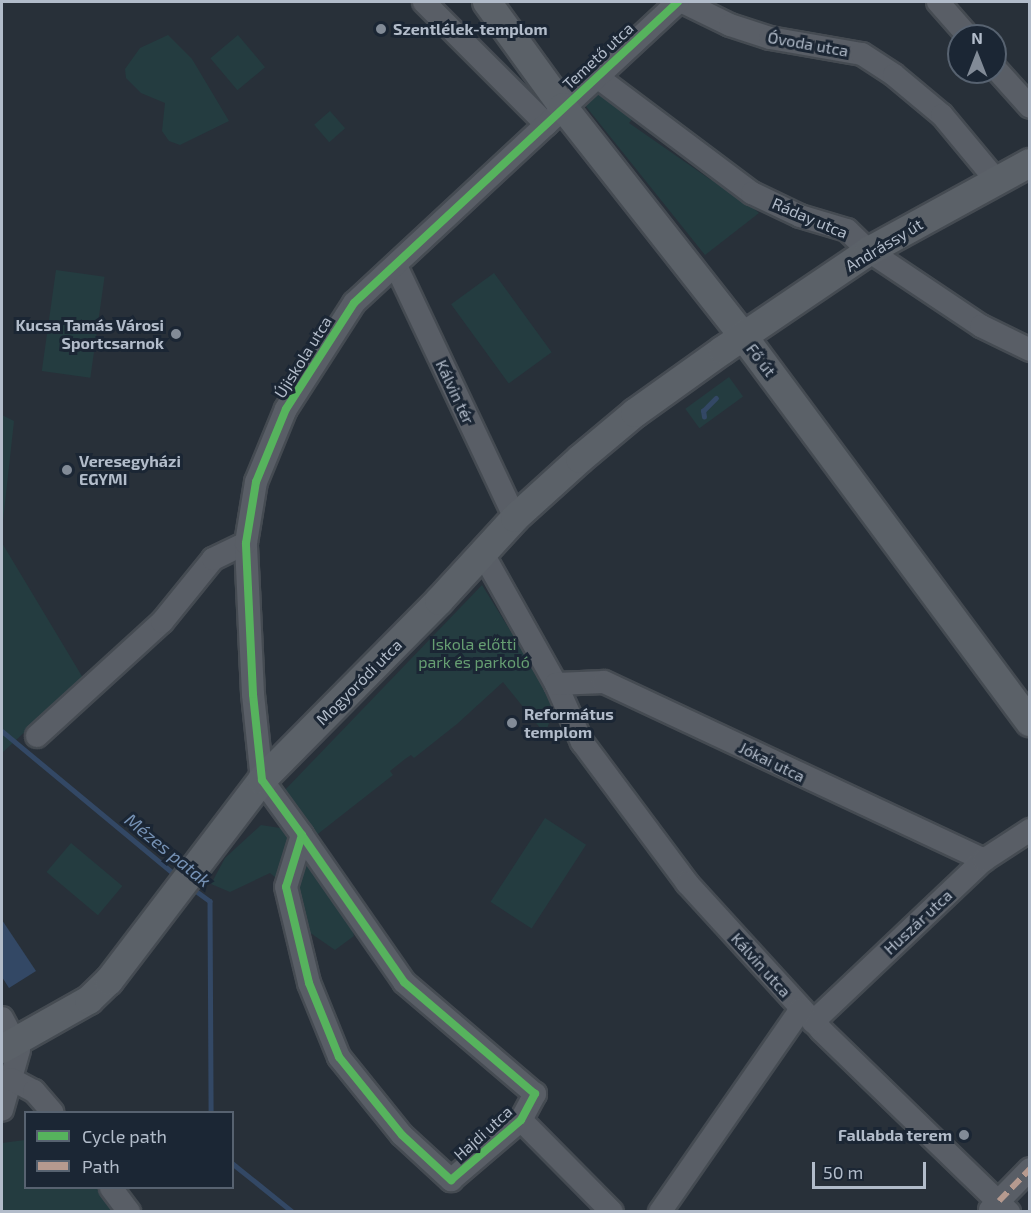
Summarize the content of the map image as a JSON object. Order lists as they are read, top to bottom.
{
  "streets": {
    "main road": ["Andrássy út", "Fő út", "Mogyoródi utca"],
    "street": [
      "Óvoda utca",
      "Temető utca",
      "Ráday utca",
      "Újiskola utca",
      "Kálvin tér",
      "Jókai utca",
      "Huszár utca",
      "Kálvin utca",
      "Hajdi utca"
    ]
  },
  "crossings": [
    ["Óvoda utca", "Andrássy út"],
    ["Temető utca", "Ráday utca"],
    ["Temető utca", "Újiskola utca"],
    ["Temető utca", "Fő út"],
    ["Ráday utca", "Andrássy út"],
    ["Andrássy út", "Fő út"],
    ["Andrássy út", "Mogyoródi utca"],
    ["Újiskola utca", "Fő út"],
    ["Újiskola utca", "Kálvin tér"],
    ["Újiskola utca", "Mogyoródi utca"],
    ["Újiskola utca", "Hajdi utca"],
    ["Fő út", "Mogyoródi utca"],
    ["Kálvin tér", "Mogyoródi utca"],
    ["Mogyoródi utca", "Hajdi utca"],
    ["Jókai utca", "Huszár utca"],
    ["Jókai utca", "Kálvin utca"],
    ["Huszár utca", "Kálvin utca"]
  ],
  "water": ["Mézes patak"],
  "parks": ["Iskola előtti park és parkoló"],
  "places": [
    "Szentlélek-templom",
    "Kucsa Tamás Városi Sportcsarnok",
    "Veresegyházi EGYMI",
    "Református templom",
    "Fallabda terem"
  ],
  "legend": ["Cycle path", "Path"],
  "scale_bar": "50 m",
  "north": "top"
}
